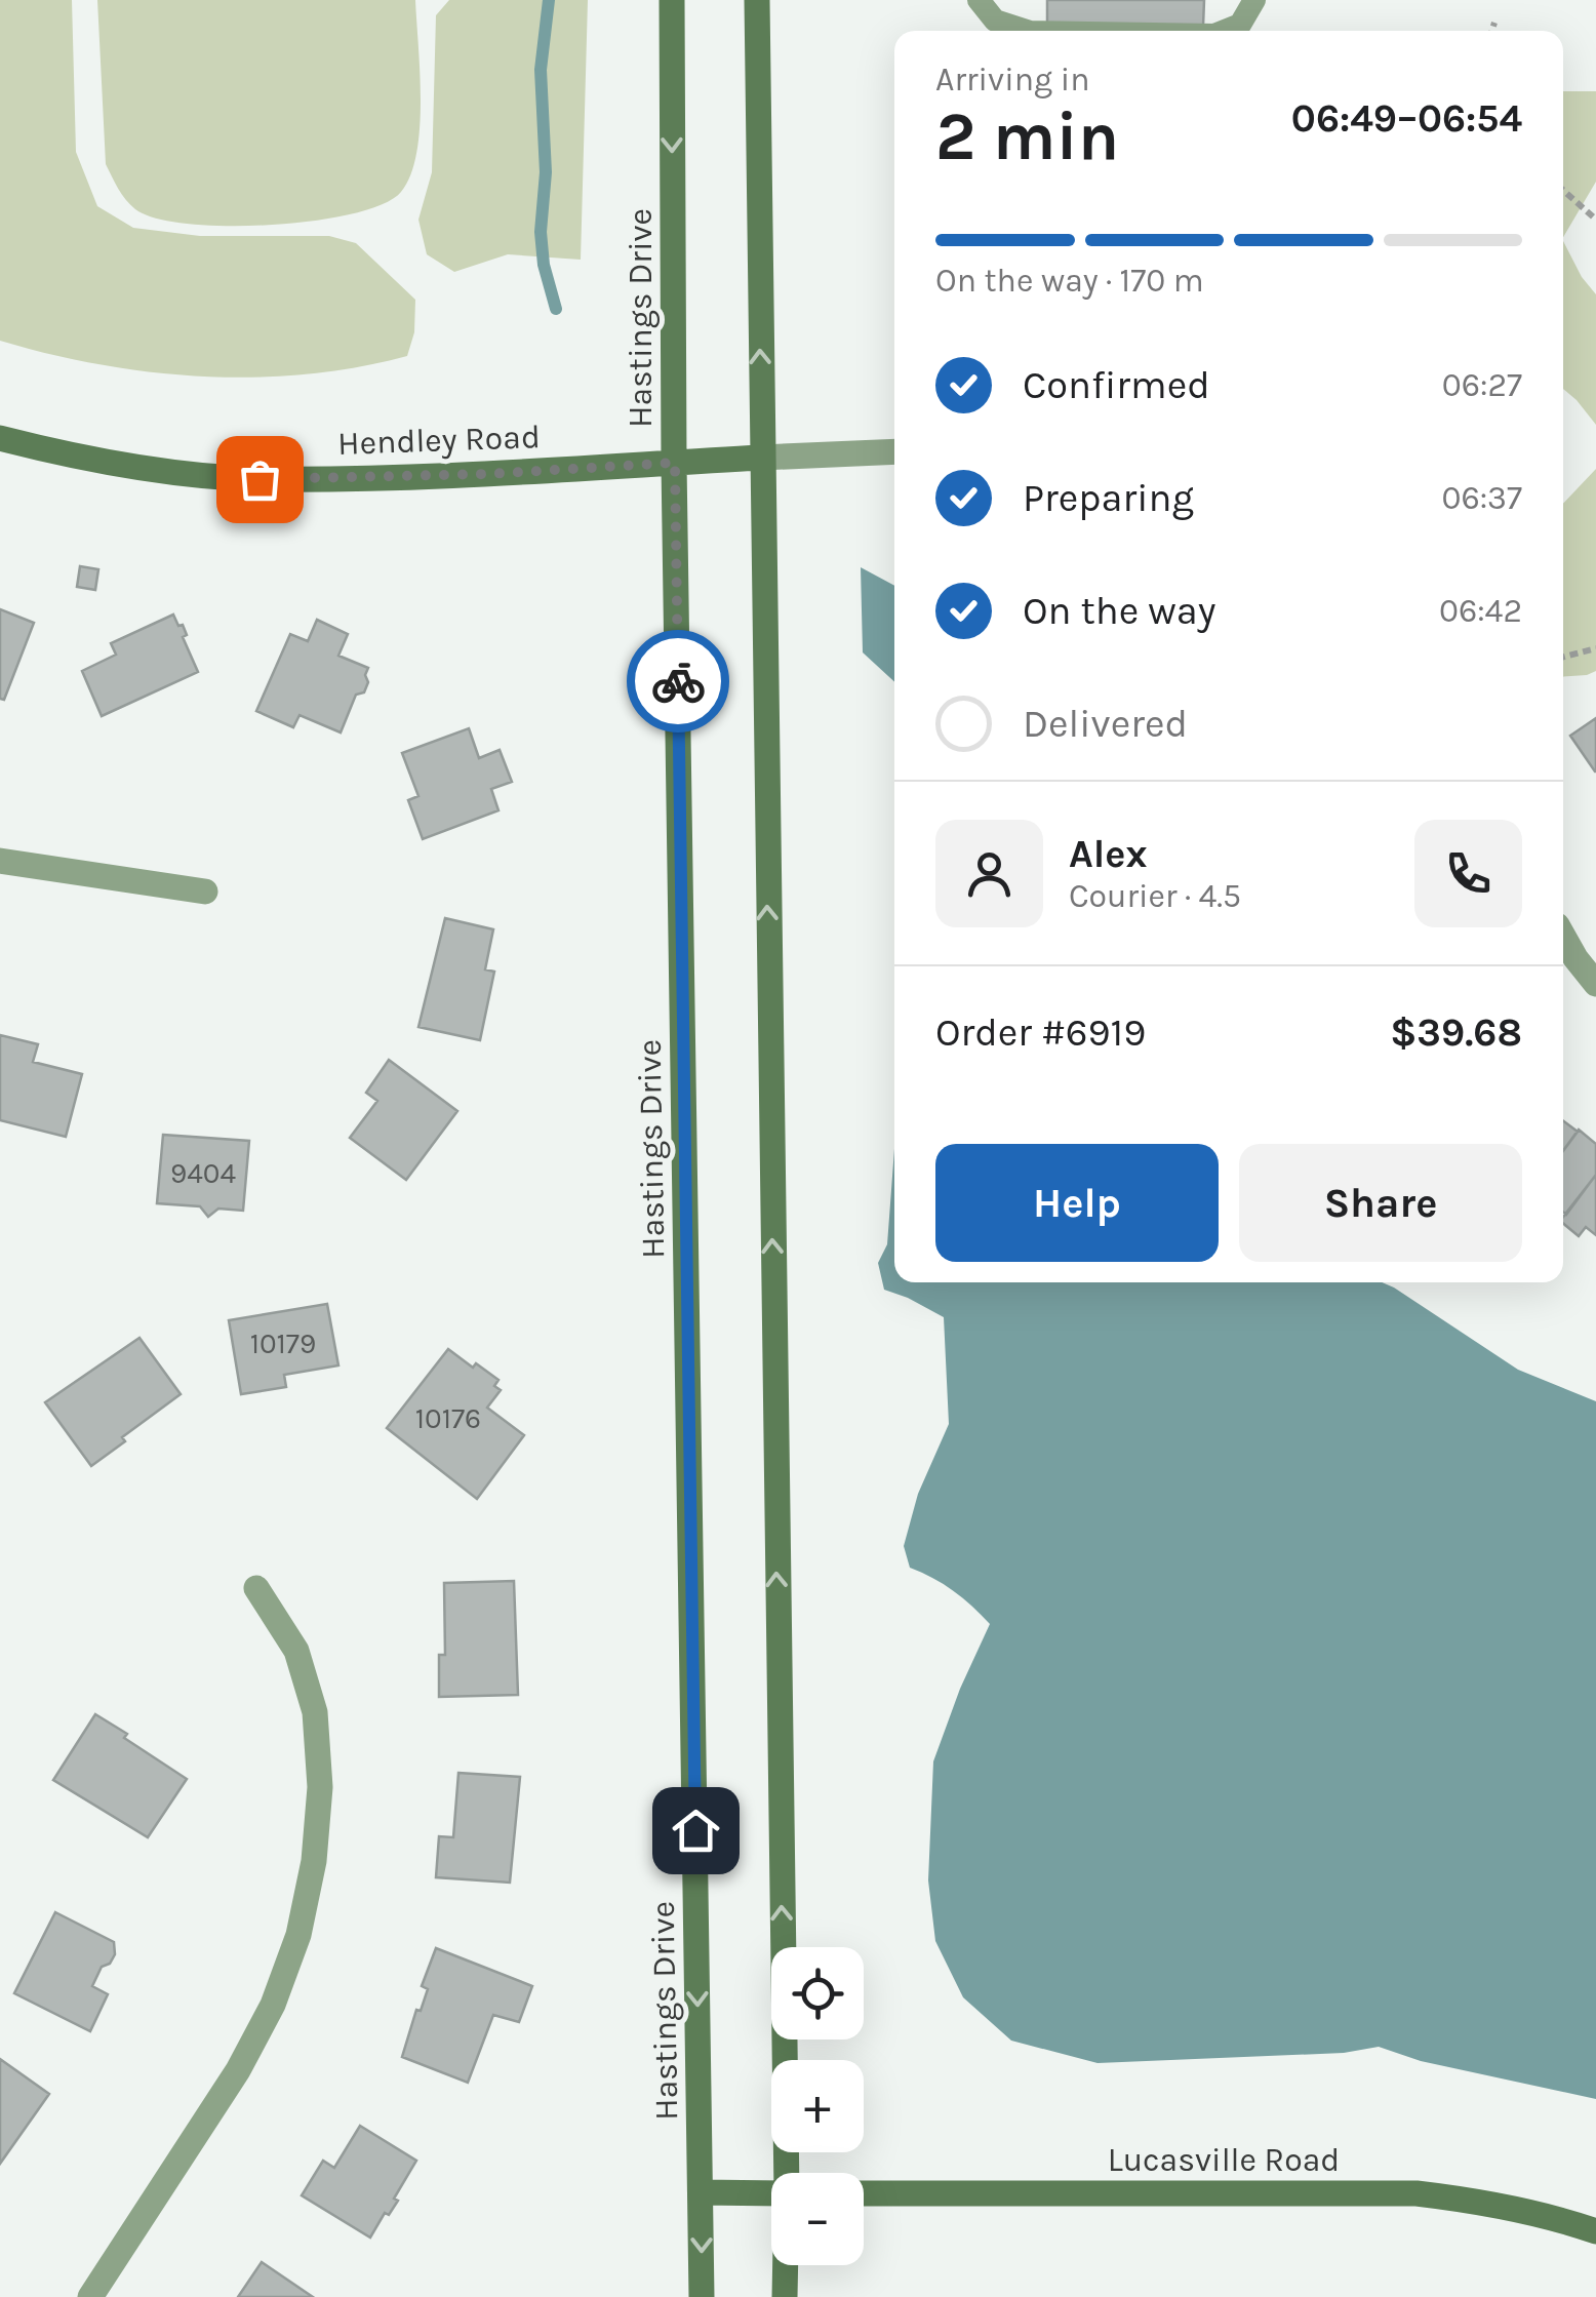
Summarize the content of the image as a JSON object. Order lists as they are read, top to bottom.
{
  "streets": {
    "street": ["Hastings Drive", "Hendley Road", "Lucasville Road"]
  },
  "crossings": [
    ["Hastings Drive", "Hendley Road"]
  ],
  "house_numbers": ["9404", "10179", "10176"],
  "page": {
    "heading": ["2 min", "Arriving in", "06:49–06:54"],
    "panel": [
      "Alex",
      "Courier · 4.5",
      "Order #6919",
      "$39.68"
    ],
    "bar": "On the way · 170 m",
    "list": [
      ["Confirmed", "06:27"],
      ["Preparing", "06:37"],
      ["On the way", "06:42"],
      "Delivered"
    ],
    "buttons": ["Help", "Share"],
    "map_buttons": ["+", "−"]
  }
}
